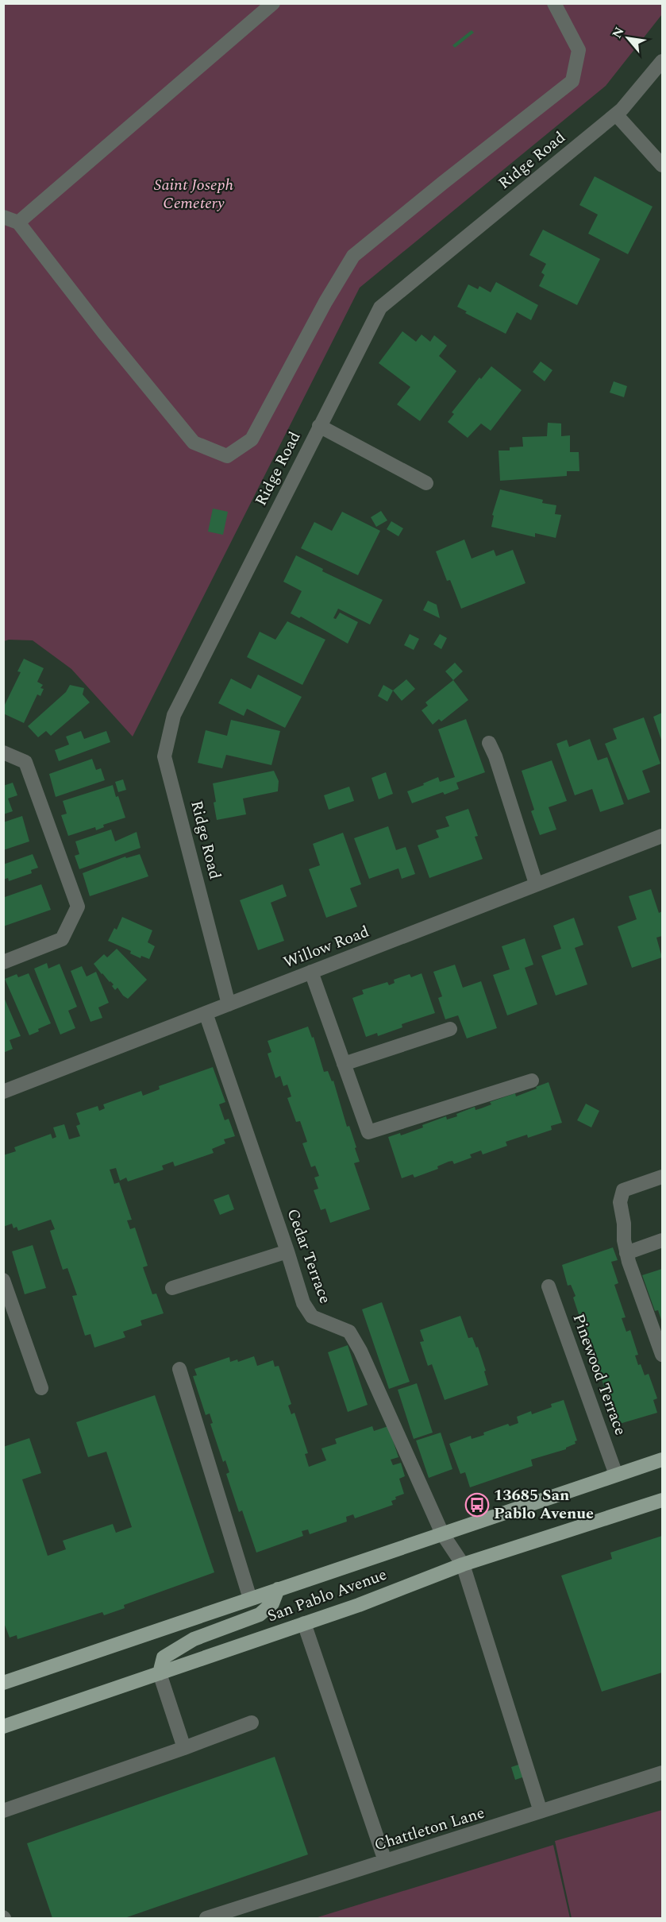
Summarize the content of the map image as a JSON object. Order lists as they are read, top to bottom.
{
  "streets": {
    "main road": ["San Pablo Avenue"],
    "street": [
      "Ridge Road",
      "Willow Road",
      "Cedar Terrace",
      "Pinewood Terrace",
      "Chattleton Lane"
    ]
  },
  "crossings": [
    ["Ridge Road", "Willow Road"],
    ["Willow Road", "Cedar Terrace"],
    ["Cedar Terrace", "San Pablo Avenue"],
    ["Cedar Terrace", "Chattleton Lane"],
    ["Pinewood Terrace", "San Pablo Avenue"]
  ],
  "parks": ["Saint Joseph Cemetery"],
  "places": {
    "bus stop": ["13685 San Pablo Avenue"]
  },
  "north": "top left"
}
